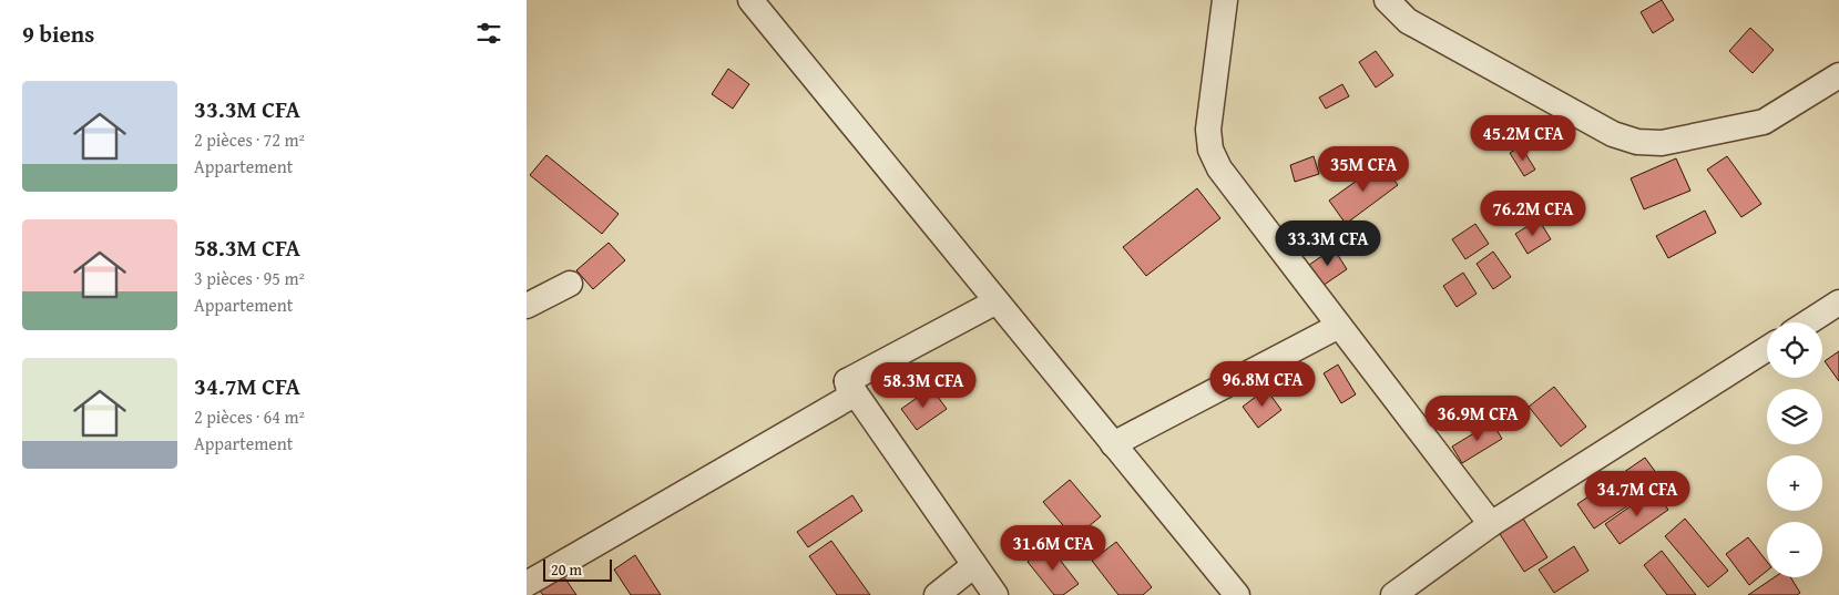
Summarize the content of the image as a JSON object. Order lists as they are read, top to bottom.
{
  "scale_bar": "20 m",
  "page": {
    "heading": "9 biens",
    "list": [
      {
        "name": "33.3M CFA",
        "note": "2 pièces · 72 m² · Appartement"
      },
      {
        "name": "58.3M CFA",
        "note": "3 pièces · 95 m² · Appartement"
      },
      {
        "name": "34.7M CFA",
        "note": "2 pièces · 64 m² · Appartement"
      }
    ],
    "price": [
      "45.2M CFA",
      "35M CFA",
      "76.2M CFA",
      "33.3M CFA",
      "96.8M CFA",
      "58.3M CFA",
      "36.9M CFA",
      "34.7M CFA",
      "31.6M CFA"
    ],
    "map_buttons": ["+", "−"],
    "scale": "20 m"
  }
}
